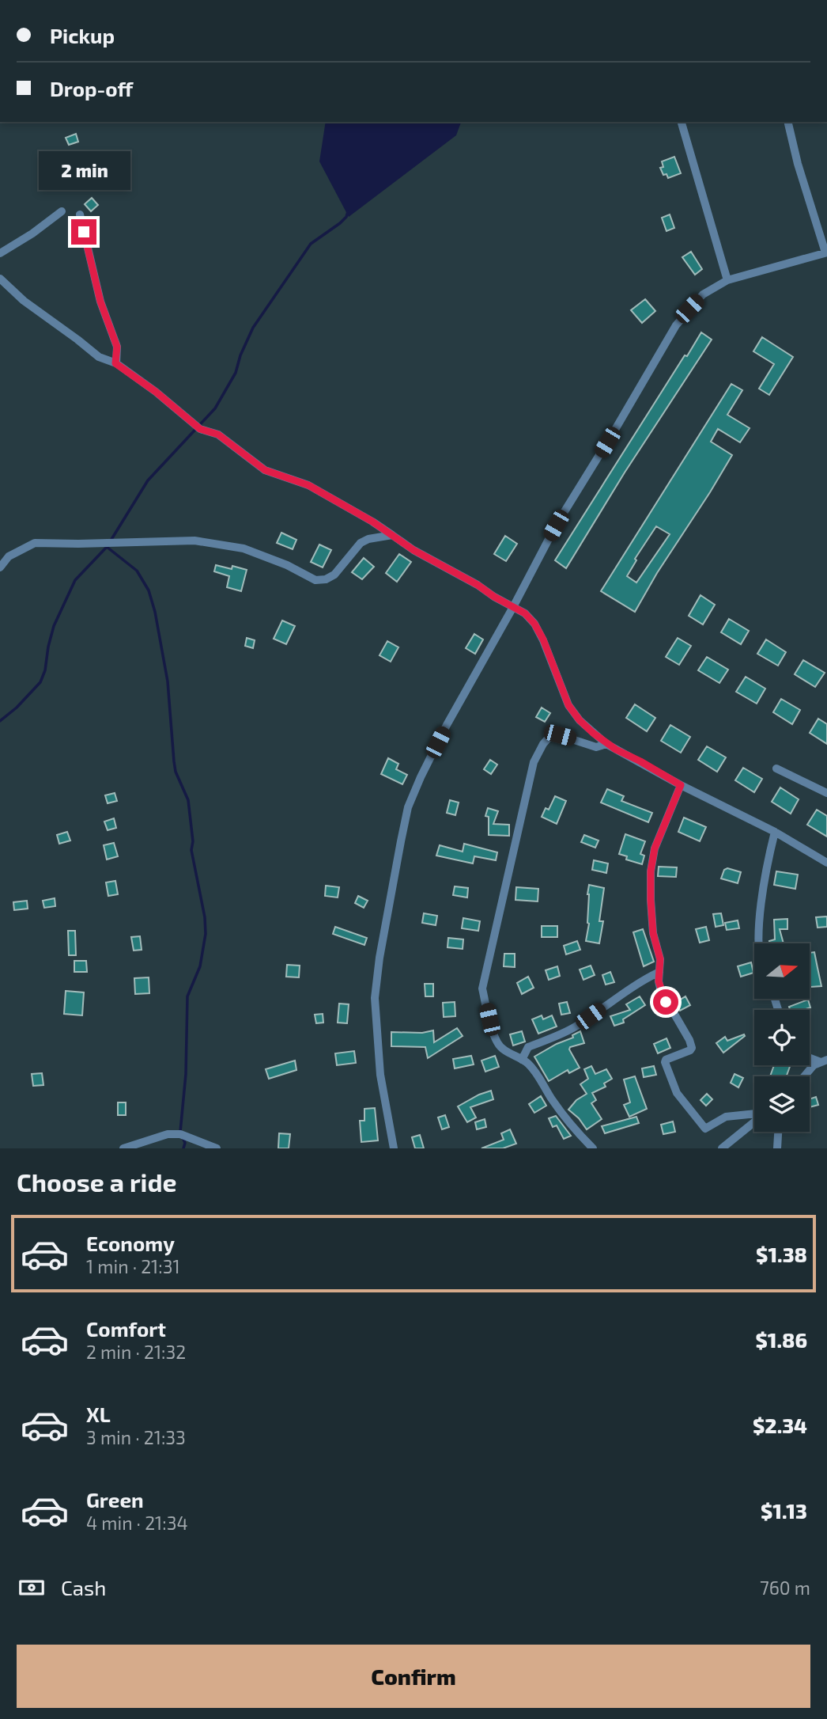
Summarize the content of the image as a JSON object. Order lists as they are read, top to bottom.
{
  "north": "right",
  "page": {
    "banner": ["Pickup", "Drop-off"],
    "bubble": "2 min",
    "heading": "Choose a ride",
    "list": [
      {
        "name": "Economy",
        "note": "1 min · 21:31",
        "value": "$1.38"
      },
      {
        "name": "Comfort",
        "note": "2 min · 21:32",
        "value": "$1.86"
      },
      {
        "name": "XL",
        "note": "3 min · 21:33",
        "value": "$2.34"
      },
      {
        "name": "Green",
        "note": "4 min · 21:34",
        "value": "$1.13"
      }
    ],
    "pay": ["Cash", "760 m"],
    "buttons": "Confirm"
  }
}
